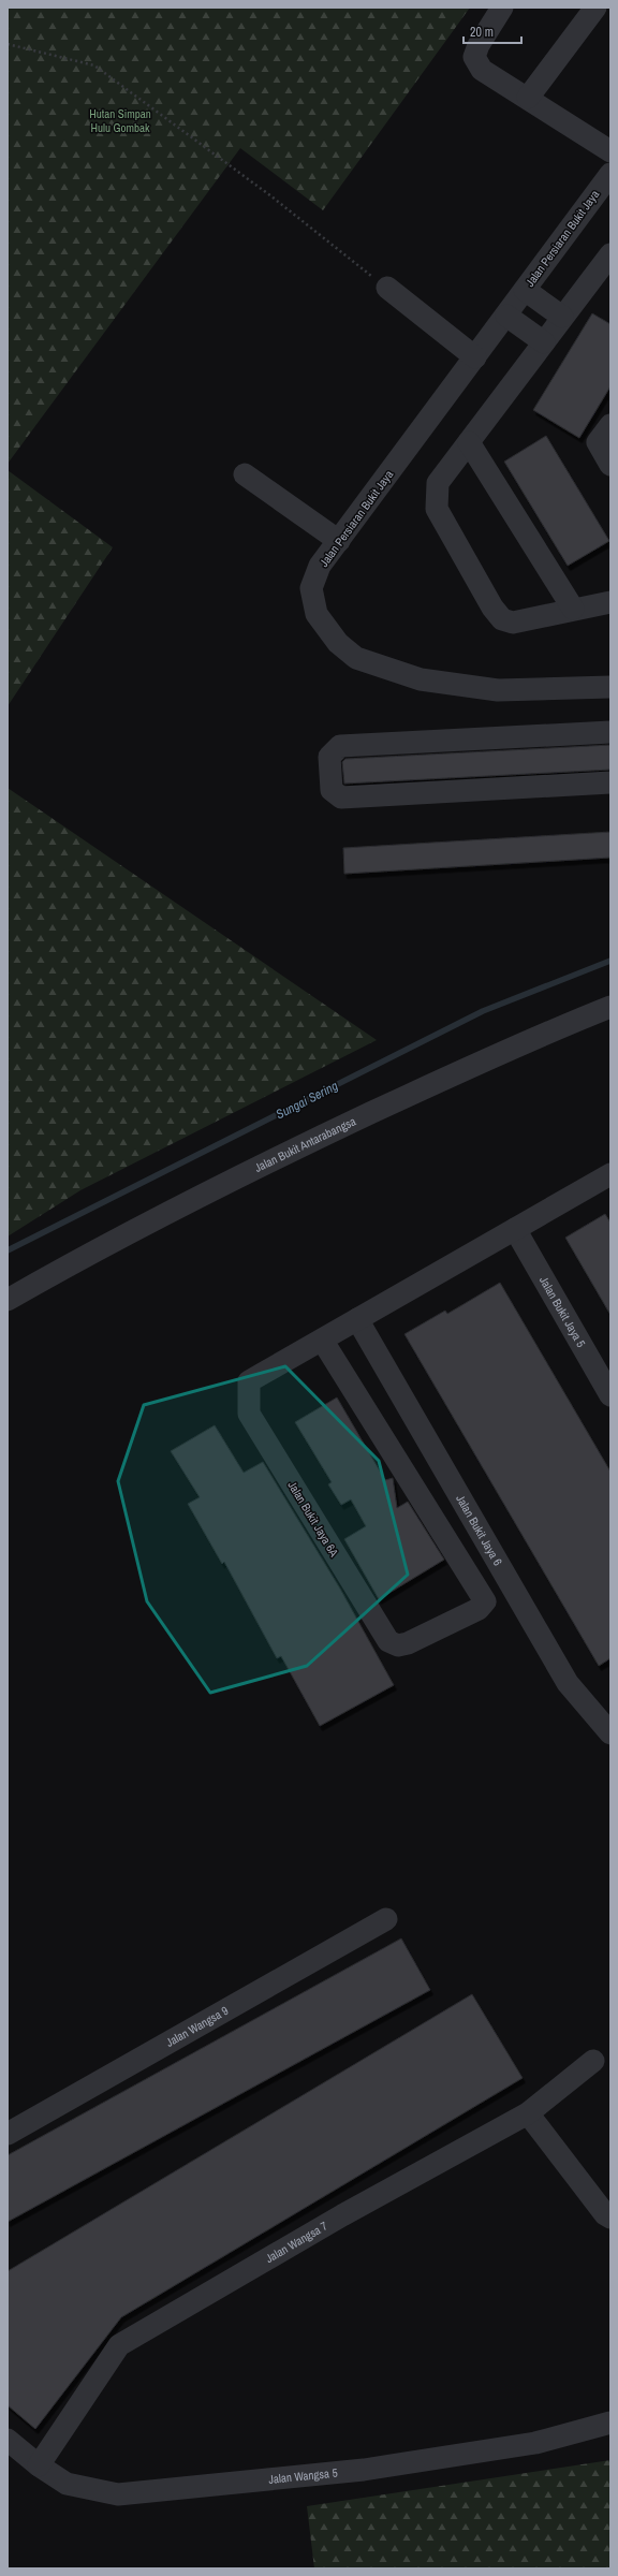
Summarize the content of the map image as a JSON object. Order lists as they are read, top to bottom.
{
  "streets": {
    "street": [
      "Jalan Persiaran Bukit Jaya",
      "Jalan Bukit Antarabangsa",
      "Jalan Bukit Jaya 5",
      "Jalan Bukit Jaya 6A",
      "Jalan Bukit Jaya 6",
      "Jalan Wangsa 9",
      "Jalan Wangsa 7",
      "Jalan Wangsa 5"
    ]
  },
  "crossings": [
    ["Jalan Wangsa 7", "Jalan Wangsa 5"]
  ],
  "water": ["Sungai Sering"],
  "parks": ["Hutan Simpan Hulu Gombak"],
  "scale_bar": "20 m"
}
